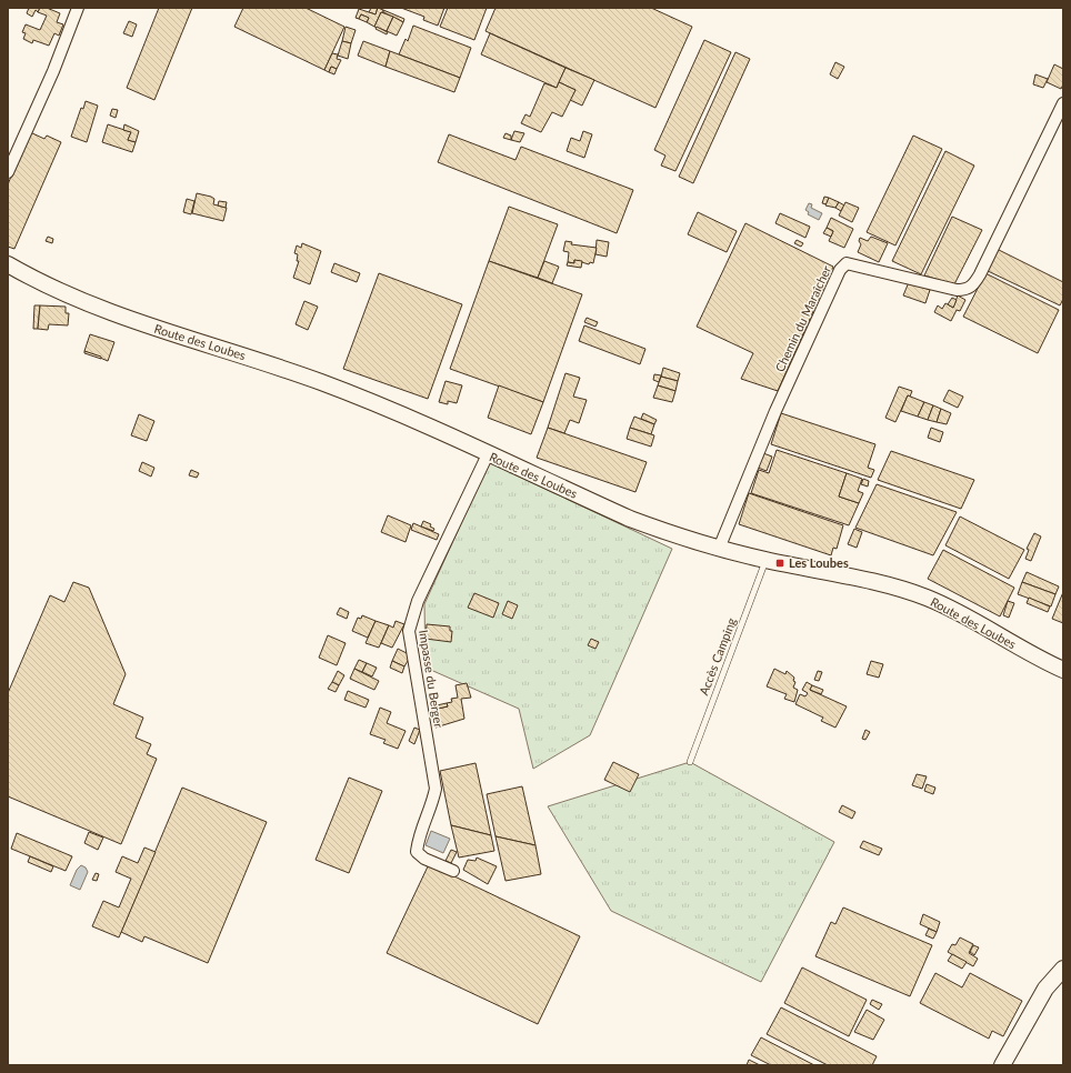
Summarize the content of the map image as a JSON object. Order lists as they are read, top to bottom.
{
  "streets": {
    "main road": ["Route des Loubes"],
    "street": ["Chemin du Maraîcher", "Impasse du Berger"],
    "lane": ["Accès Camping"]
  },
  "crossings": [
    ["Chemin du Maraîcher", "Route des Loubes"],
    ["Route des Loubes", "Accès Camping"],
    ["Route des Loubes", "Impasse du Berger"]
  ],
  "places": {
    "transit": ["Les Loubes"]
  }
}
